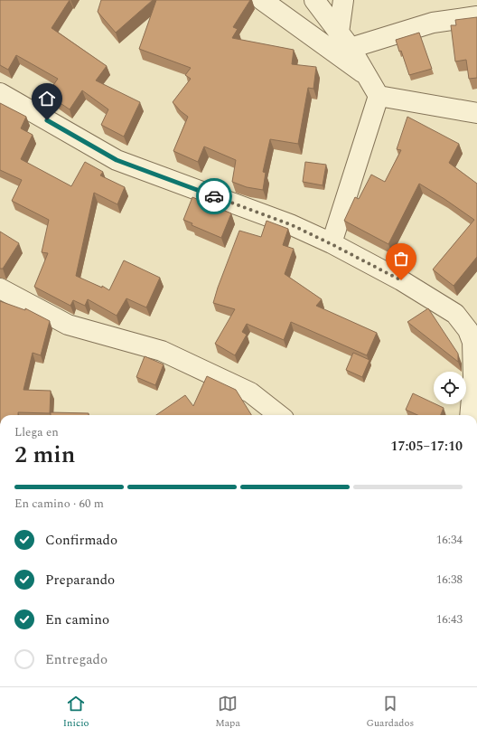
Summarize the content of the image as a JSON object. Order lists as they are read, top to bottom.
{
  "page": {
    "heading": ["2 min", "Llega en", "17:05–17:10"],
    "bar": "En camino · 60 m",
    "list": [
      ["Confirmado", "16:34"],
      ["Preparando", "16:38"],
      ["En camino", "16:43"],
      "Entregado"
    ],
    "tabs": ["Inicio", "Mapa", "Guardados"]
  }
}
